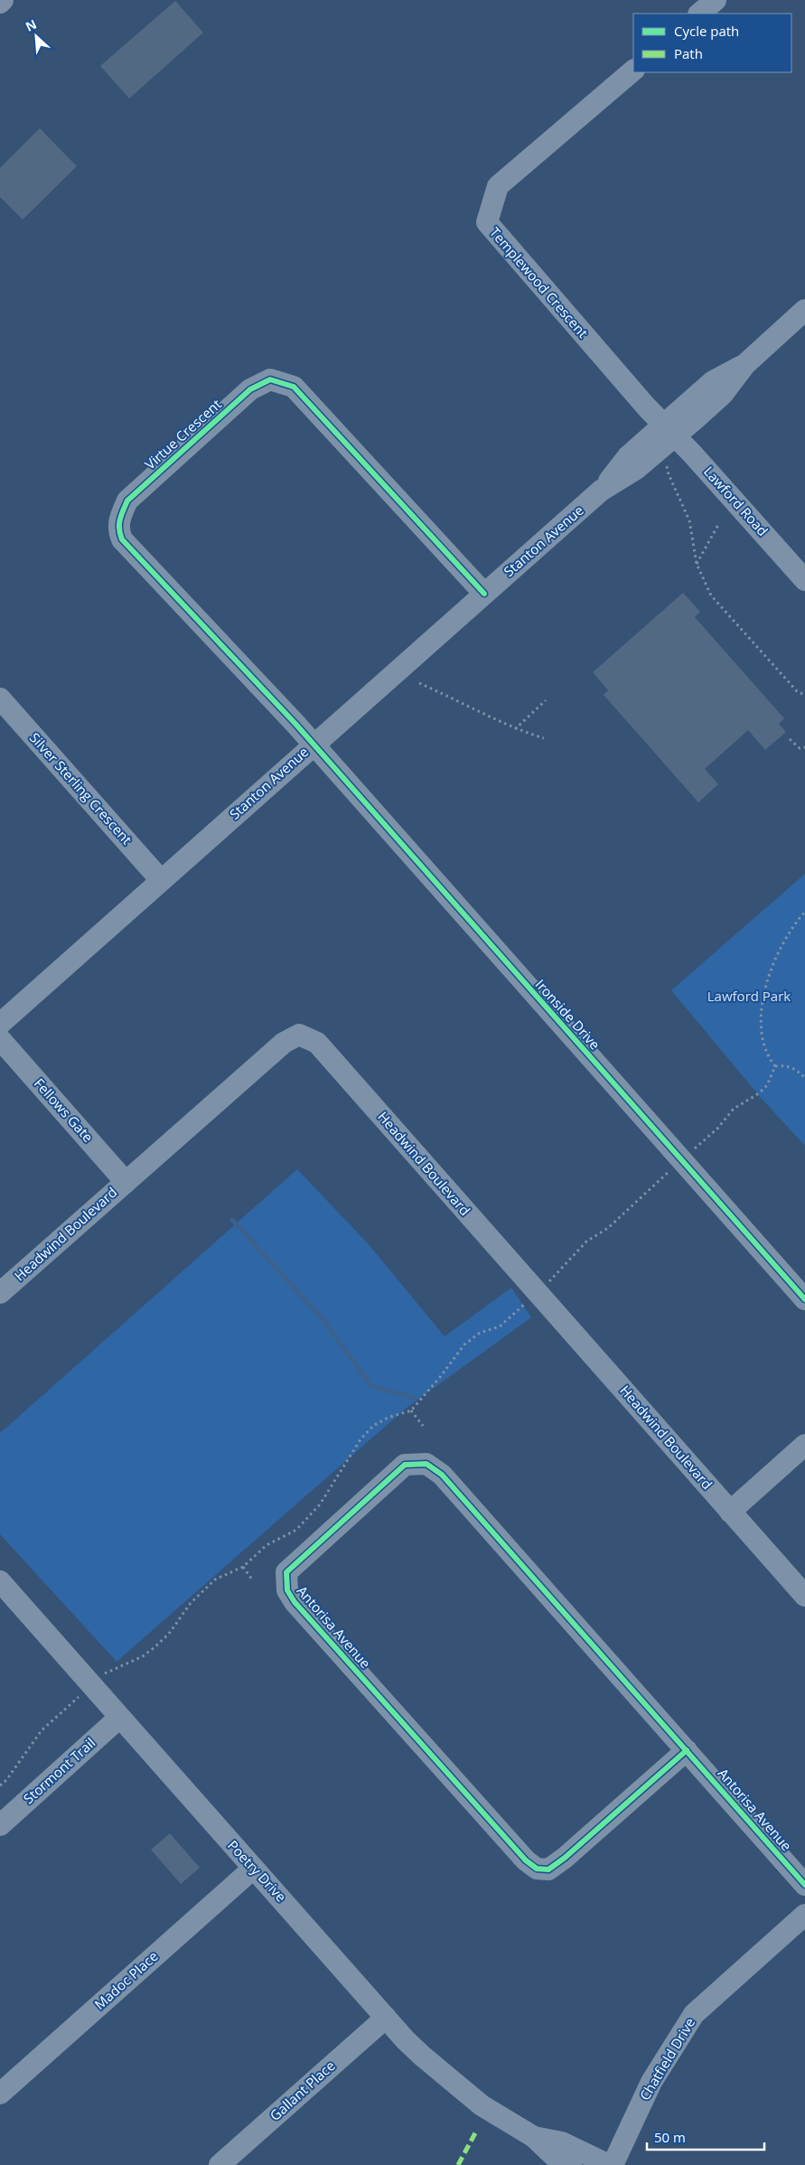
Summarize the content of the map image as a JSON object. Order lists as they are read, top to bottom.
{
  "streets": {
    "street": [
      "Templewood Crescent",
      "Virtue Crescent",
      "Lawford Road",
      "Stanton Avenue",
      "Silver Sterling Crescent",
      "Ironside Drive",
      "Fellows Gate",
      "Headwind Boulevard",
      "Antorisa Avenue",
      "Stormont Trail",
      "Poetry Drive",
      "Madoc Place",
      "Chatfield Drive",
      "Gallant Place"
    ]
  },
  "crossings": [
    ["Templewood Crescent", "Lawford Road"],
    ["Templewood Crescent", "Stanton Avenue"],
    ["Virtue Crescent", "Stanton Avenue"],
    ["Virtue Crescent", "Ironside Drive"],
    ["Lawford Road", "Stanton Avenue"],
    ["Stanton Avenue", "Silver Sterling Crescent"],
    ["Stanton Avenue", "Ironside Drive"],
    ["Fellows Gate", "Headwind Boulevard"],
    ["Stormont Trail", "Poetry Drive"],
    ["Poetry Drive", "Madoc Place"],
    ["Poetry Drive", "Gallant Place"]
  ],
  "parks": ["Lawford Park"],
  "legend": ["Cycle path", "Path"],
  "scale_bar": "50 m",
  "north": "top left"
}
